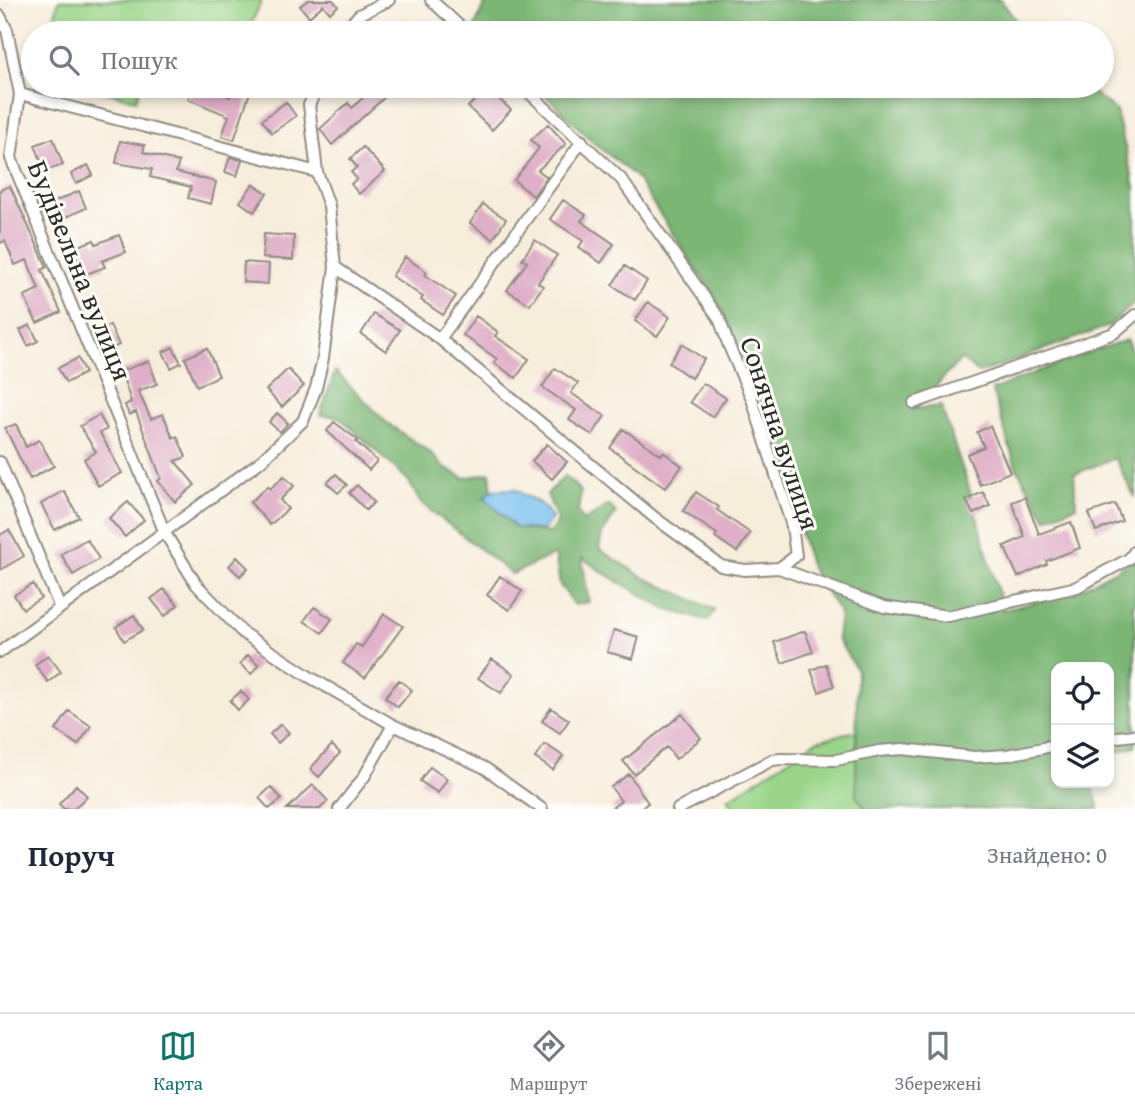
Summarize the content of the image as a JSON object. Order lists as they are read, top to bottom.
{
  "streets": {
    "street": ["Будівельна вулиця", "Сонячна вулиця"]
  },
  "page": {
    "search": "Пошук",
    "heading": ["Поруч", "Знайдено: 0"],
    "nav": ["Карта", "Маршрут", "Збережені"]
  }
}
